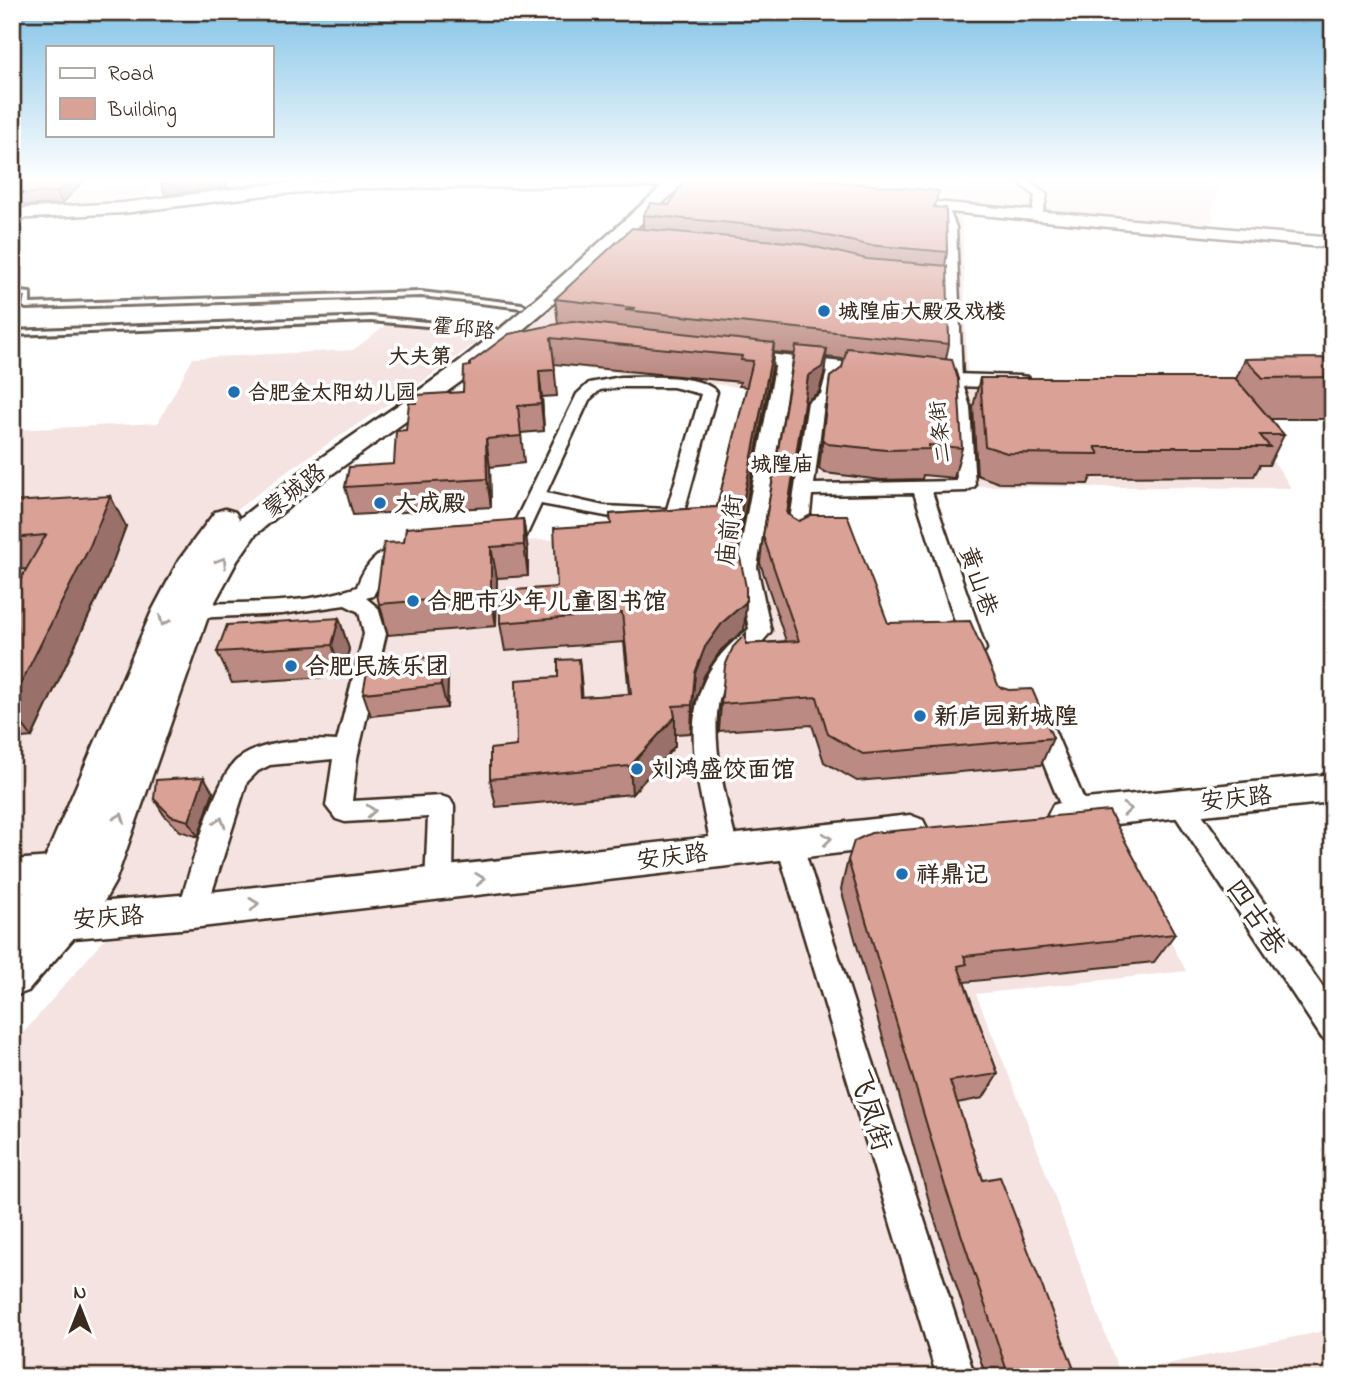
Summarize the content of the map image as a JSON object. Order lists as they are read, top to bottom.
{
  "streets": {
    "main road": ["蒙城路"],
    "street": [
      "二条街",
      "庙前街",
      "黄山巷",
      "安庆路",
      "四古巷",
      "飞凤街"
    ],
    "lane": ["霍邱路"]
  },
  "crossings": [
    ["霍邱路", "蒙城路"],
    ["蒙城路", "安庆路"],
    ["庙前街", "安庆路"],
    ["安庆路", "四古巷"],
    ["安庆路", "飞凤街"]
  ],
  "one_way": ["安庆路"],
  "districts": ["大夫第", "城隍庙"],
  "places": [
    "城隍庙大殿及戏楼",
    "合肥金太阳幼儿园",
    "大成殿",
    "合肥市少年儿童图书馆",
    "合肥民族乐团",
    "新庐园新城隍",
    "刘鸿盛饺面馆",
    "祥鼎记"
  ],
  "legend": ["Road", "Building"],
  "north": "top"
}
